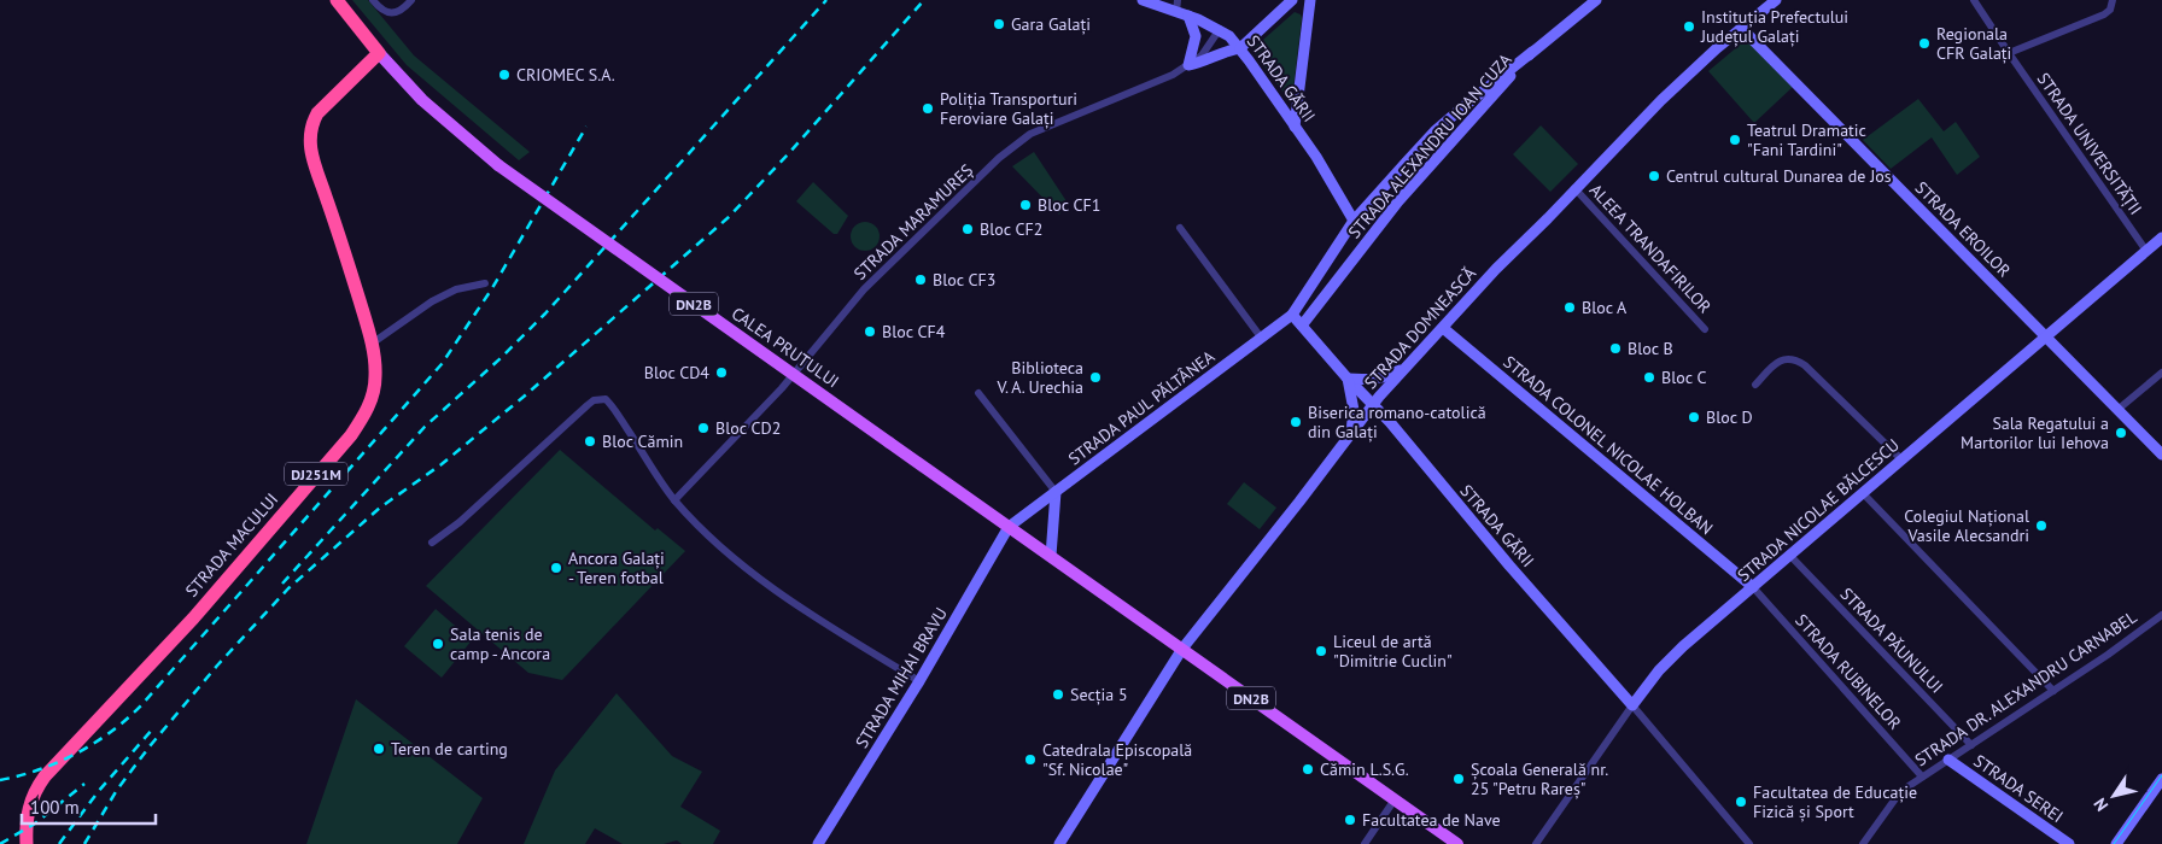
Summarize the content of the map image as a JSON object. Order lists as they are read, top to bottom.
{
  "streets": {
    "highway": [
      "DN2B",
      "CALEA PRUTULUI",
      "DJ251M",
      "STRADA MACULUI"
    ],
    "main road": [
      "STRADA GĂRII",
      "STRADA ALEXANDRU IOAN CUZA",
      "STRADA EROILOR",
      "STRADA DOMNEASCĂ",
      "STRADA PAUL PĂLTÂNEA",
      "STRADA COLONEL NICOLAE HOLBAN",
      "STRADA NICOLAE BĂLCESCU",
      "STRADA MIHAI BRAVU",
      "STRADA SEREI"
    ],
    "street": [
      "STRADA UNIVERSITĂȚII",
      "STRADA MARAMUREȘ",
      "ALEEA TRANDAFIRILOR",
      "STRADA PĂUNULUI",
      "STRADA RUBINELOR",
      "STRADA DR. ALEXANDRU CARNABEL"
    ]
  },
  "crossings": [
    ["STRADA GĂRII", "STRADA ALEXANDRU IOAN CUZA"],
    ["STRADA GĂRII", "STRADA MARAMUREȘ"],
    ["STRADA GĂRII", "STRADA DOMNEASCĂ"],
    ["STRADA GĂRII", "STRADA PAUL PĂLTÂNEA"],
    ["STRADA GĂRII", "STRADA NICOLAE BĂLCESCU"],
    ["STRADA UNIVERSITĂȚII", "STRADA NICOLAE BĂLCESCU"],
    ["STRADA EROILOR", "STRADA DOMNEASCĂ"],
    ["STRADA EROILOR", "STRADA NICOLAE BĂLCESCU"],
    ["ALEEA TRANDAFIRILOR", "STRADA DOMNEASCĂ"],
    ["DN2B", "STRADA DOMNEASCĂ"],
    ["DN2B", "CALEA PRUTULUI"],
    ["STRADA DOMNEASCĂ", "CALEA PRUTULUI"],
    ["STRADA DOMNEASCĂ", "STRADA COLONEL NICOLAE HOLBAN"],
    ["CALEA PRUTULUI", "STRADA PAUL PĂLTÂNEA"],
    ["CALEA PRUTULUI", "STRADA MACULUI"],
    ["CALEA PRUTULUI", "STRADA MIHAI BRAVU"],
    ["STRADA PAUL PĂLTÂNEA", "STRADA MIHAI BRAVU"],
    ["STRADA COLONEL NICOLAE HOLBAN", "STRADA NICOLAE BĂLCESCU"],
    ["STRADA COLONEL NICOLAE HOLBAN", "STRADA RUBINELOR"],
    ["STRADA NICOLAE BĂLCESCU", "STRADA PĂUNULUI"],
    ["STRADA NICOLAE BĂLCESCU", "STRADA RUBINELOR"],
    ["STRADA PĂUNULUI", "STRADA DR. ALEXANDRU CARNABEL"],
    ["STRADA RUBINELOR", "STRADA DR. ALEXANDRU CARNABEL"],
    ["STRADA DR. ALEXANDRU CARNABEL", "STRADA SEREI"]
  ],
  "places": [
    "Gara Galați",
    "Instituția Prefectului Județul Galați",
    "Regionala CFR Galați",
    "CRIOMEC S.A.",
    "Poliția Transporturi Feroviare Galați",
    "Teatrul Dramatic \"Fani Tardini\"",
    "Centrul cultural Dunarea de Jos",
    "Bloc CF1",
    "Bloc CF2",
    "Bloc CF3",
    "Bloc A",
    "Bloc CF4",
    "Bloc B",
    "Bloc CD4",
    "Biblioteca V. A. Urechia",
    "Bloc C",
    "Bloc D",
    "Biserica romano-catolică din Galați",
    "Bloc CD2",
    "Sala Regatului a Martorilor lui Iehova",
    "Bloc Cămin",
    "Colegiul Național Vasile Alecsandri",
    "Ancora Galați - Teren fotbal",
    "Sala tenis de camp - Ancora",
    "Liceul de artă \"Dimitrie Cuclin\"",
    "Secția 5",
    "Teren de carting",
    "Catedrala Episcopală \"Sf. Nicolae\"",
    "Cămin L.S.G.",
    "Școala Generală nr. 25 \"Petru Rareș\"",
    "Facultatea de Educație Fizică și Sport",
    "Facultatea de Nave"
  ],
  "scale_bar": "100 m",
  "north": "bottom left"
}
